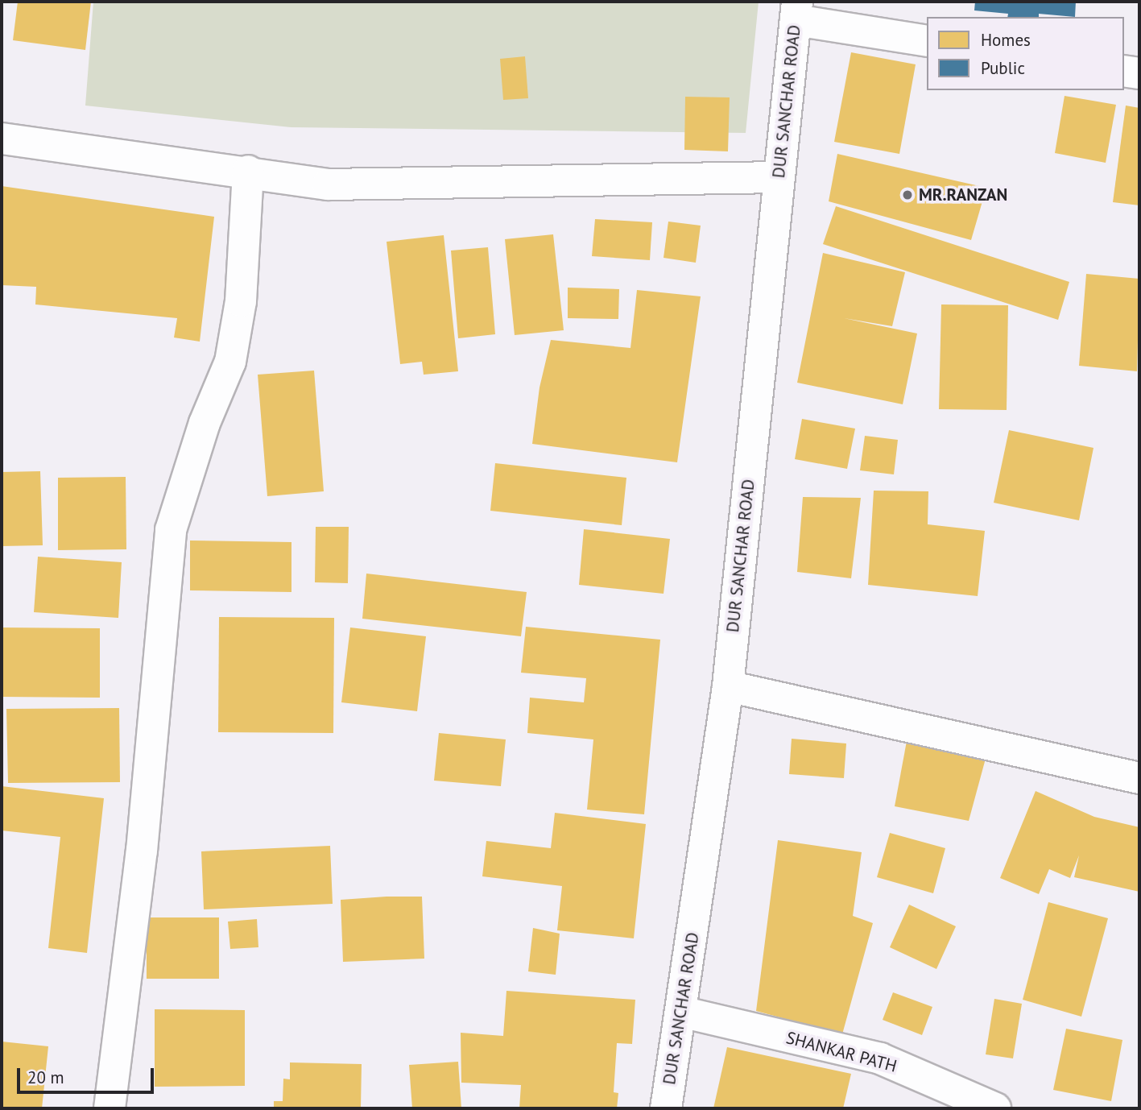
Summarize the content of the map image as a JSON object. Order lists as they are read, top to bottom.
{
  "streets": {
    "street": ["DUR SANCHAR ROAD", "SHANKAR PATH"]
  },
  "crossings": [
    ["DUR SANCHAR ROAD", "SHANKAR PATH"]
  ],
  "places": ["MR.RANZAN"],
  "legend": ["Homes", "Public"],
  "scale_bar": "20 m"
}
